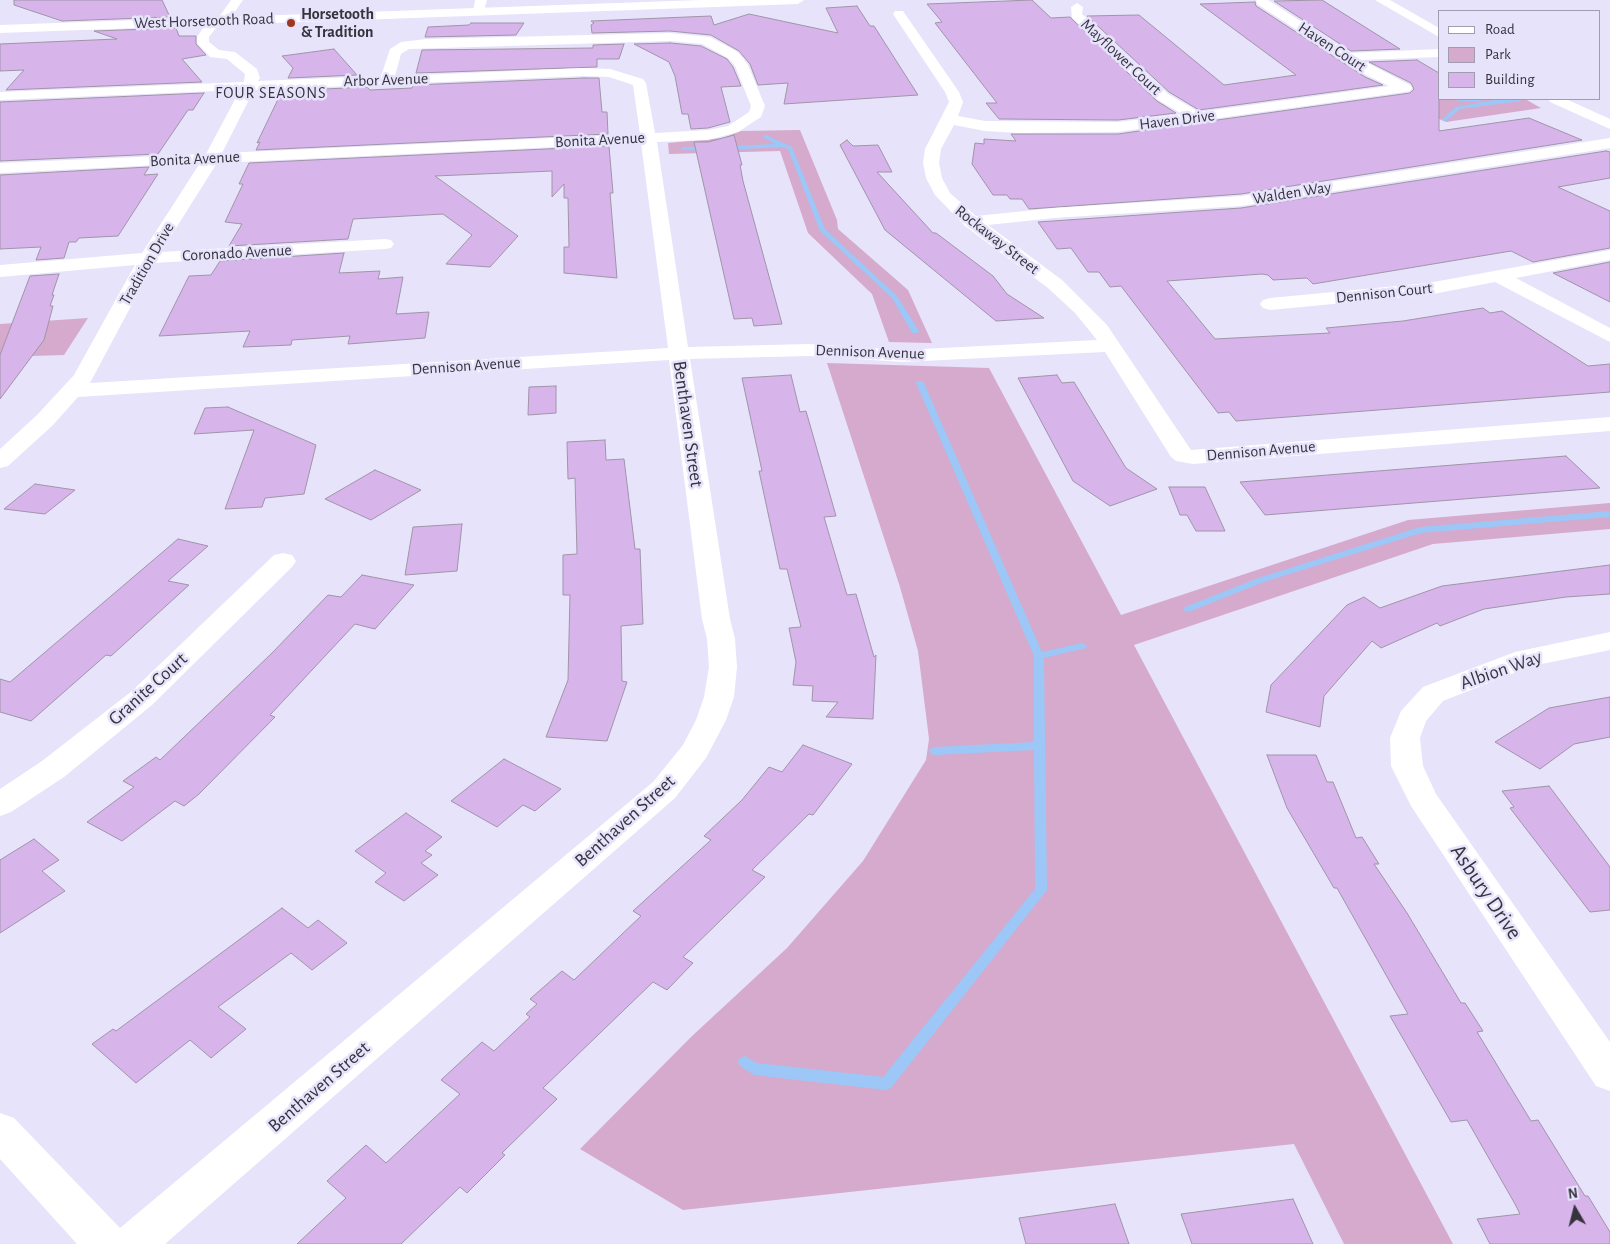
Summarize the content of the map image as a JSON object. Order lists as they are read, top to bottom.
{
  "streets": {
    "street": [
      "West Horsetooth Road",
      "Haven Court",
      "Mayflower Court",
      "Arbor Avenue",
      "Haven Drive",
      "Bonita Avenue",
      "Walden Way",
      "Rockaway Street",
      "Coronado Avenue",
      "Tradition Drive",
      "Dennison Court",
      "Dennison Avenue",
      "Benthaven Street",
      "Albion Way",
      "Granite Court",
      "Asbury Drive"
    ]
  },
  "crossings": [
    ["Haven Court", "Haven Drive"],
    ["Mayflower Court", "Haven Drive"],
    ["Arbor Avenue", "Bonita Avenue"],
    ["Arbor Avenue", "Tradition Drive"],
    ["Arbor Avenue", "Benthaven Street"],
    ["Haven Drive", "Rockaway Street"],
    ["Bonita Avenue", "Tradition Drive"],
    ["Bonita Avenue", "Benthaven Street"],
    ["Walden Way", "Rockaway Street"],
    ["Rockaway Street", "Dennison Avenue"],
    ["Coronado Avenue", "Tradition Drive"],
    ["Tradition Drive", "Dennison Avenue"],
    ["Dennison Avenue", "Benthaven Street"],
    ["Albion Way", "Asbury Drive"]
  ],
  "districts": ["FOUR SEASONS"],
  "places": ["Horsetooth & Tradition"],
  "legend": ["Road", "Park", "Building"],
  "north": "top"
}
